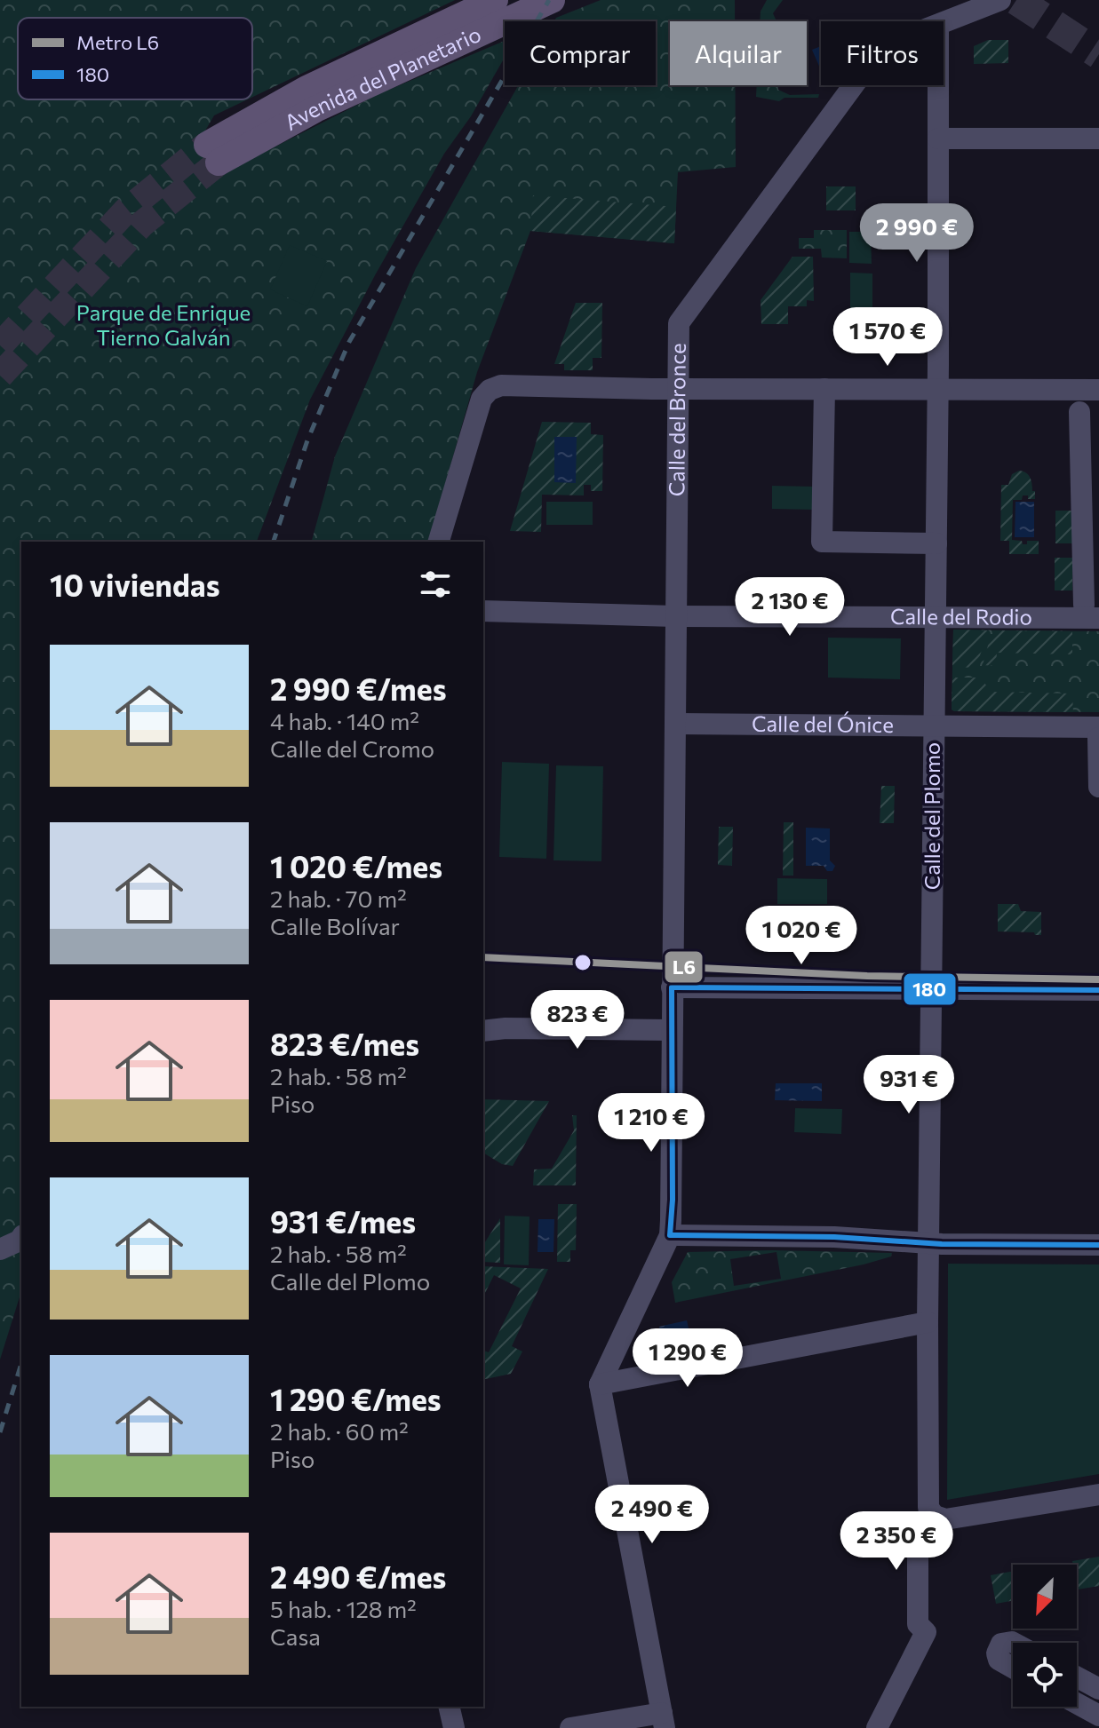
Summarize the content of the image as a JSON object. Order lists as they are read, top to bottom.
{
  "streets": {
    "main road": ["Avenida del Planetario"],
    "street": [
      "Calle del Bronce",
      "Calle del Rodio",
      "Calle del Ónice",
      "Calle del Plomo"
    ]
  },
  "crossings": [
    ["Calle del Bronce", "Calle del Rodio"],
    ["Calle del Bronce", "Calle del Ónice"],
    ["Calle del Rodio", "Calle del Plomo"],
    ["Calle del Ónice", "Calle del Plomo"]
  ],
  "parks": ["Parque de Enrique Tierno Galván"],
  "lines": ["metro line L6", "transit line 180"],
  "legend": ["Metro L6", "180"],
  "north": "bottom left",
  "page": {
    "chip": ["Comprar", "Alquilar", "Filtros"],
    "price": [
      "2 990 €",
      "1 570 €",
      "2 130 €",
      "1 020 €",
      "823 €",
      "931 €",
      "1 210 €",
      "1 290 €",
      "2 490 €",
      "2 350 €"
    ],
    "heading": "10 viviendas",
    "list": [
      {
        "name": "2 990 €/mes",
        "note": "4 hab. · 140 m² · Calle del Cromo"
      },
      {
        "name": "1 020 €/mes",
        "note": "2 hab. · 70 m² · Calle Bolívar"
      },
      {
        "name": "823 €/mes",
        "note": "2 hab. · 58 m² · Piso"
      },
      {
        "name": "931 €/mes",
        "note": "2 hab. · 58 m² · Calle del Plomo"
      },
      {
        "name": "1 290 €/mes",
        "note": "2 hab. · 60 m² · Piso"
      },
      {
        "name": "2 490 €/mes",
        "note": "5 hab. · 128 m² · Casa"
      }
    ]
  }
}
